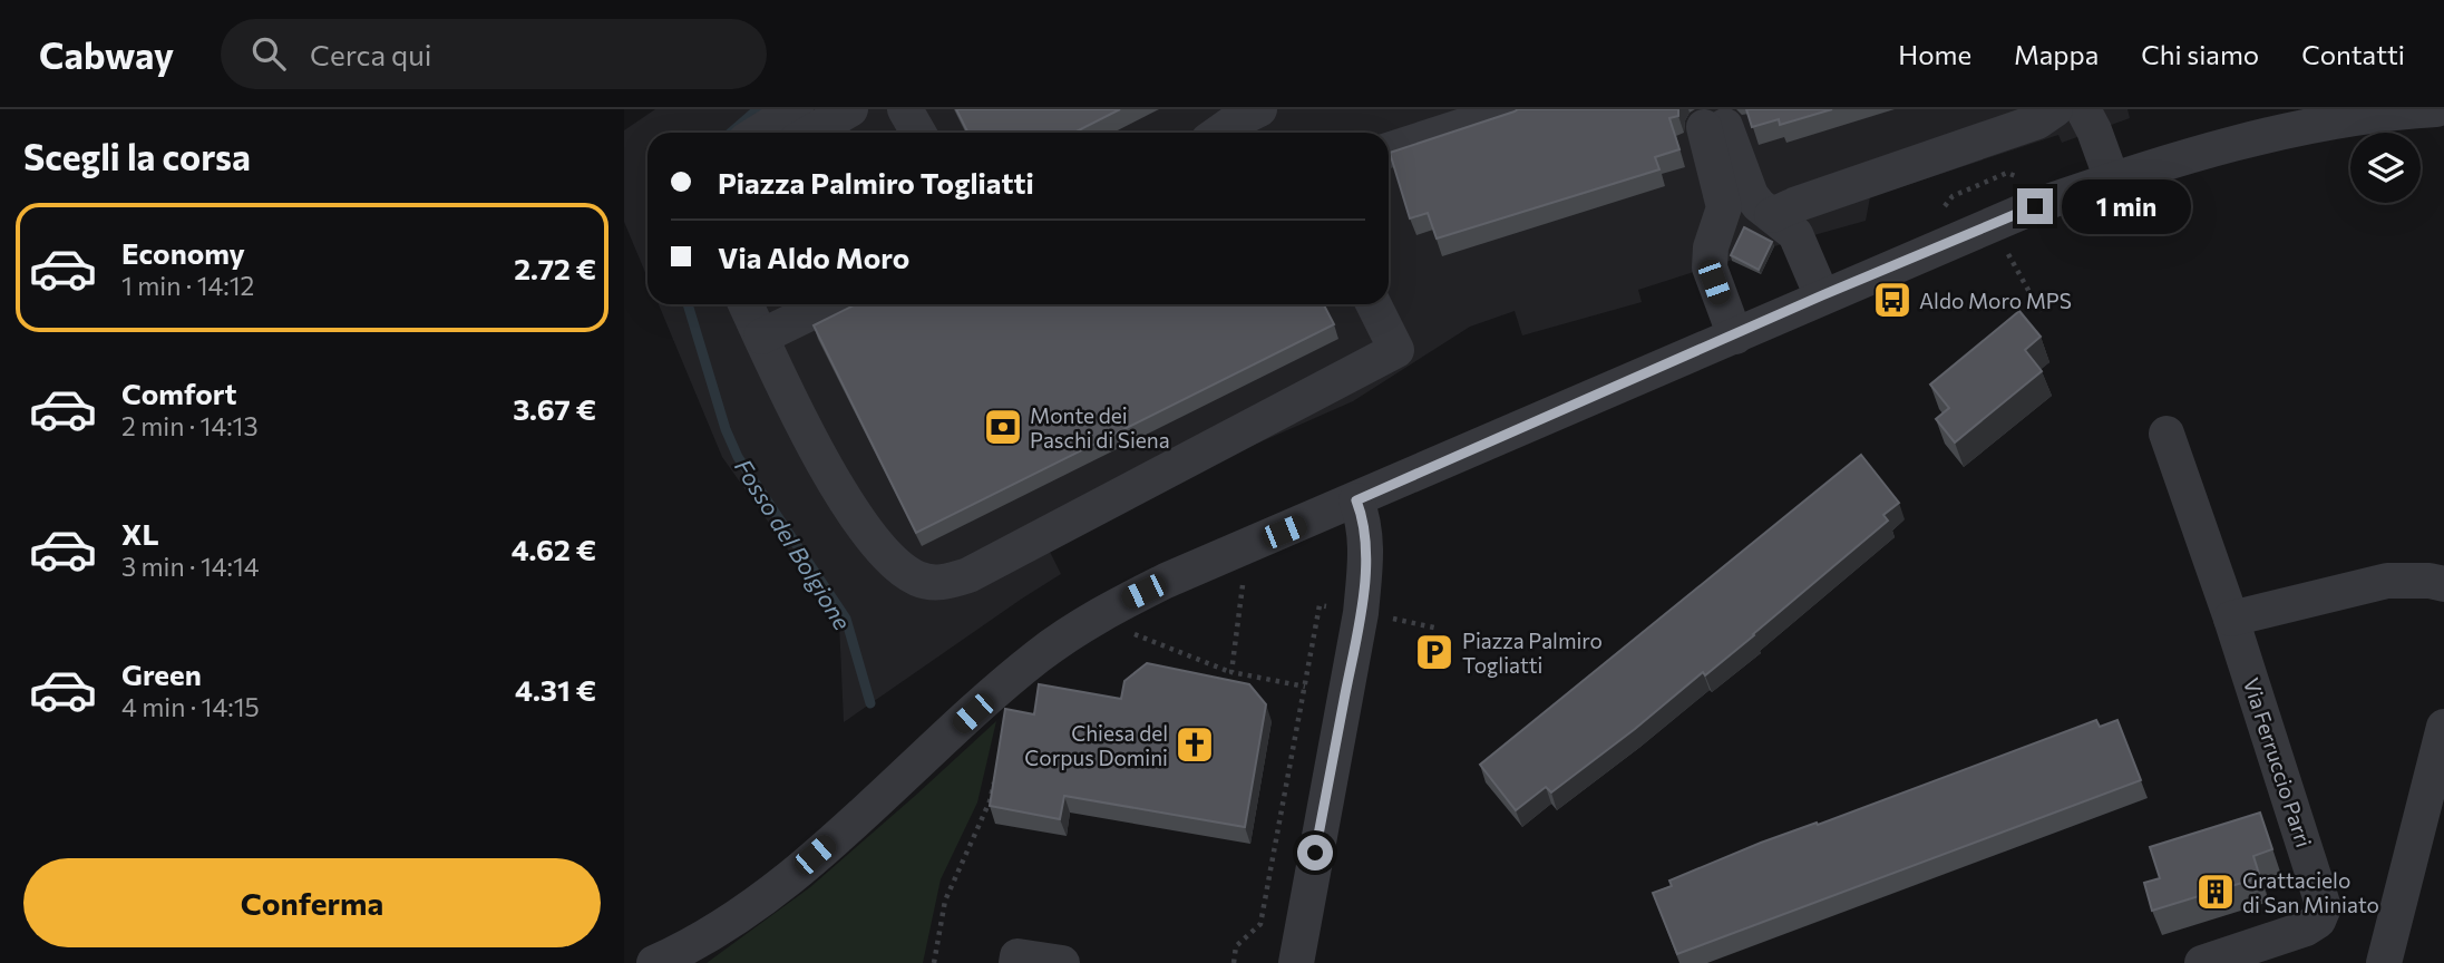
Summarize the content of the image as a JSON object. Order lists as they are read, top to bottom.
{
  "streets": {
    "street": ["Via Ferruccio Parri"]
  },
  "water": ["Fosso del Bolgione"],
  "places": {
    "bus stop": ["Aldo Moro MPS"],
    "bank": ["Monte dei Paschi di Siena"],
    "parking": ["Piazza Palmiro Togliatti"],
    "church": ["Chiesa del Corpus Domini"],
    "building": ["Grattacielo di San Miniato"]
  },
  "page": {
    "header": "Cabway",
    "search": "Cerca qui",
    "nav": [
      "Home",
      "Mappa",
      "Chi siamo",
      "Contatti"
    ],
    "heading": "Scegli la corsa",
    "banner": ["Piazza Palmiro Togliatti", "Via Aldo Moro"],
    "bubble": "1 min",
    "list": [
      {
        "name": "Economy",
        "note": "1 min · 14:12",
        "value": "2.72 €"
      },
      {
        "name": "Comfort",
        "note": "2 min · 14:13",
        "value": "3.67 €"
      },
      {
        "name": "XL",
        "note": "3 min · 14:14",
        "value": "4.62 €"
      },
      {
        "name": "Green",
        "note": "4 min · 14:15",
        "value": "4.31 €"
      }
    ],
    "buttons": "Conferma"
  }
}
